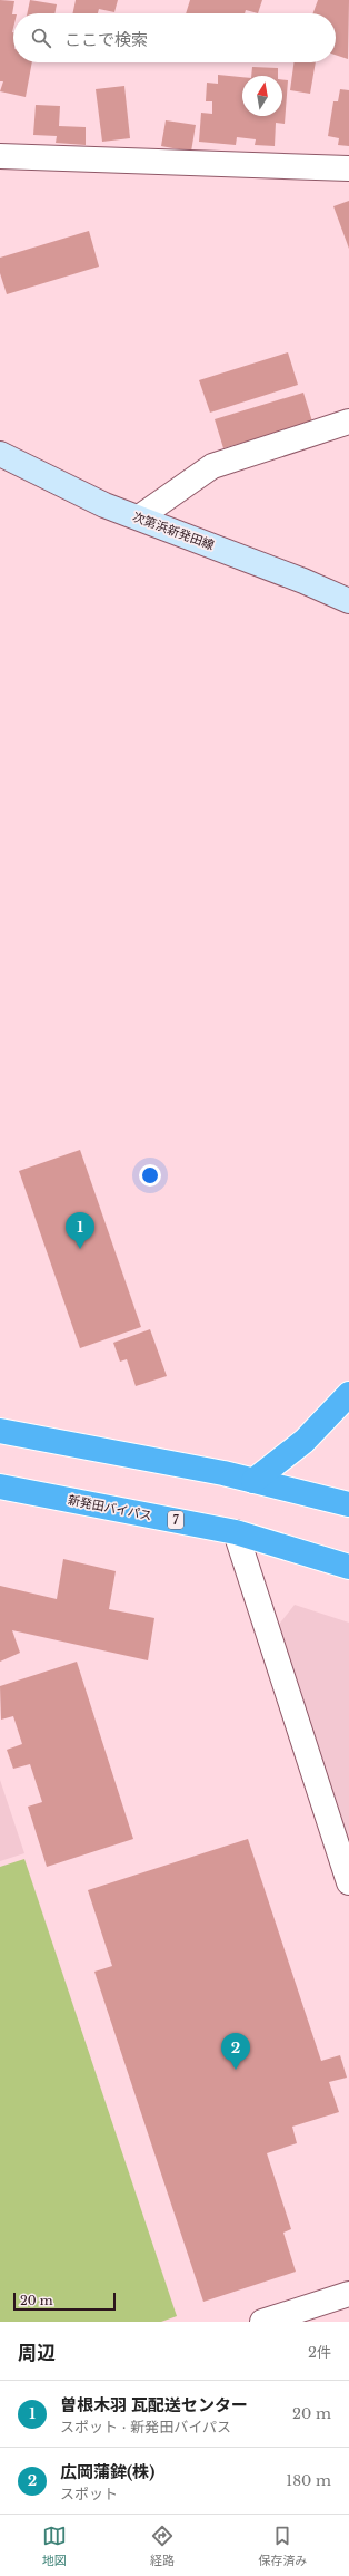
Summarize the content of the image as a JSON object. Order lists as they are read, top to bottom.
{
  "streets": {
    "highway": ["新発田バイパス", "7"],
    "main road": ["次第浜新発田線"]
  },
  "scale_bar": "20 m",
  "north": "top",
  "page": {
    "search": "ここで検索",
    "pins": ["1", "2"],
    "scale": "20 m",
    "heading": ["周辺", "2件"],
    "list": [
      {
        "mark": "1",
        "name": "曽根木羽 瓦配送センター",
        "note": "スポット · 新発田バイパス",
        "value": "20 m"
      },
      {
        "mark": "2",
        "name": "広岡蒲鉾(株)",
        "note": "スポット",
        "value": "180 m"
      }
    ],
    "nav": ["地図", "経路", "保存済み"]
  }
}
